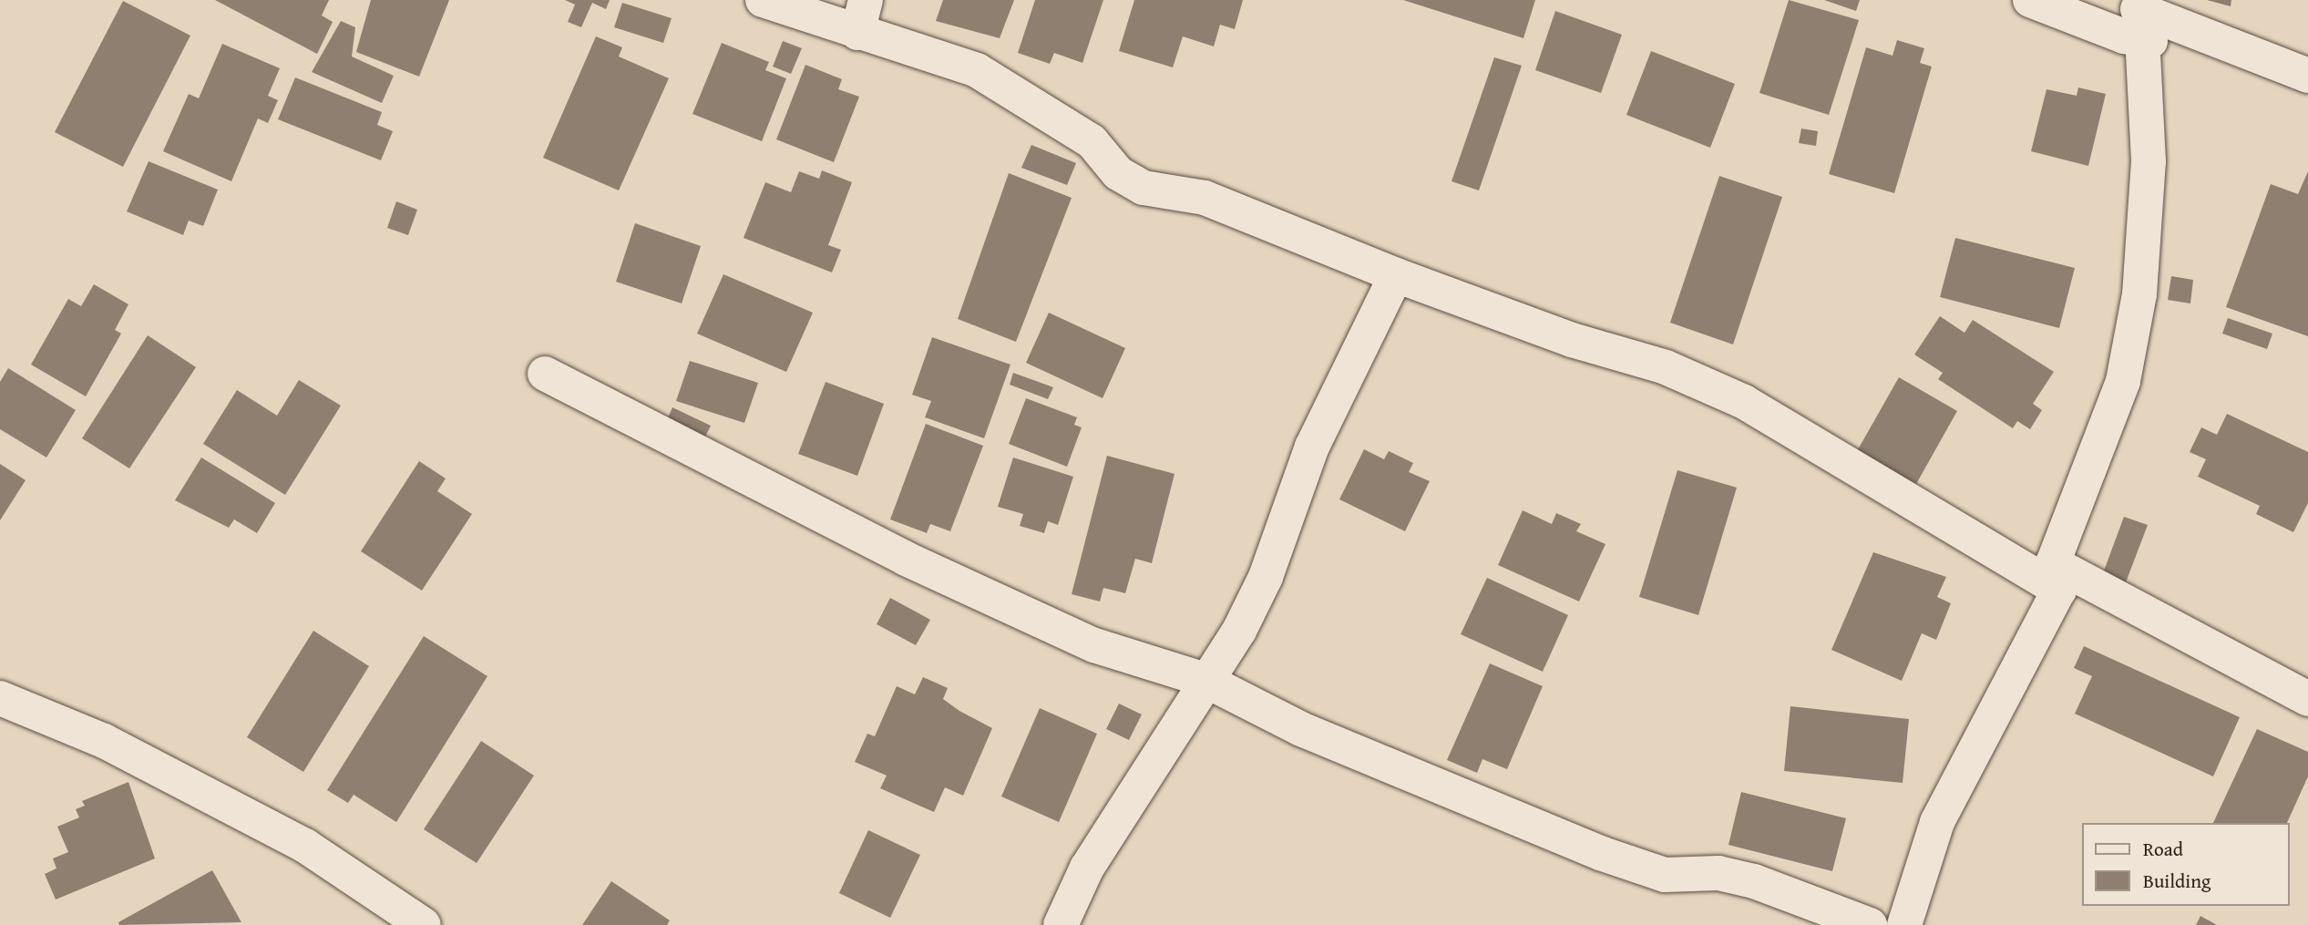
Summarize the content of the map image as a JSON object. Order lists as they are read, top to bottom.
{
  "legend": ["Road", "Building"]
}
